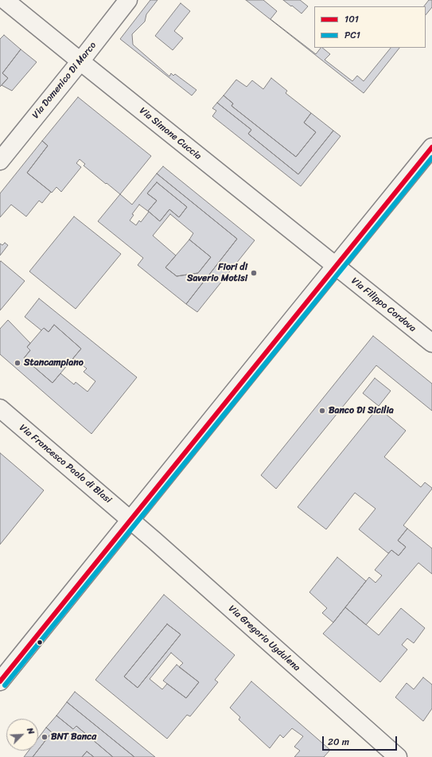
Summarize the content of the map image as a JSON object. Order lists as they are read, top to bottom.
{
  "streets": {
    "street": [
      "Via Domenico Di Marco",
      "Via Simone Cuccia",
      "Via Filippo Cordova",
      "Via Francesco Paolo di Blasi",
      "Via Gregorio Ugdulena"
    ]
  },
  "crossings": [
    ["Via Domenico Di Marco", "Via Simone Cuccia"],
    ["Via Simone Cuccia", "Via Filippo Cordova"],
    ["Via Francesco Paolo di Blasi", "Via Gregorio Ugdulena"]
  ],
  "places": [
    "Fiori di Saverio Motisi",
    "Stancampiano",
    "Banco Di Sicilia",
    "BNT Banca"
  ],
  "lines": ["transit line 101", "transit line PC1"],
  "legend": ["101", "PC1"],
  "scale_bar": "20 m",
  "north": "top right"
}
